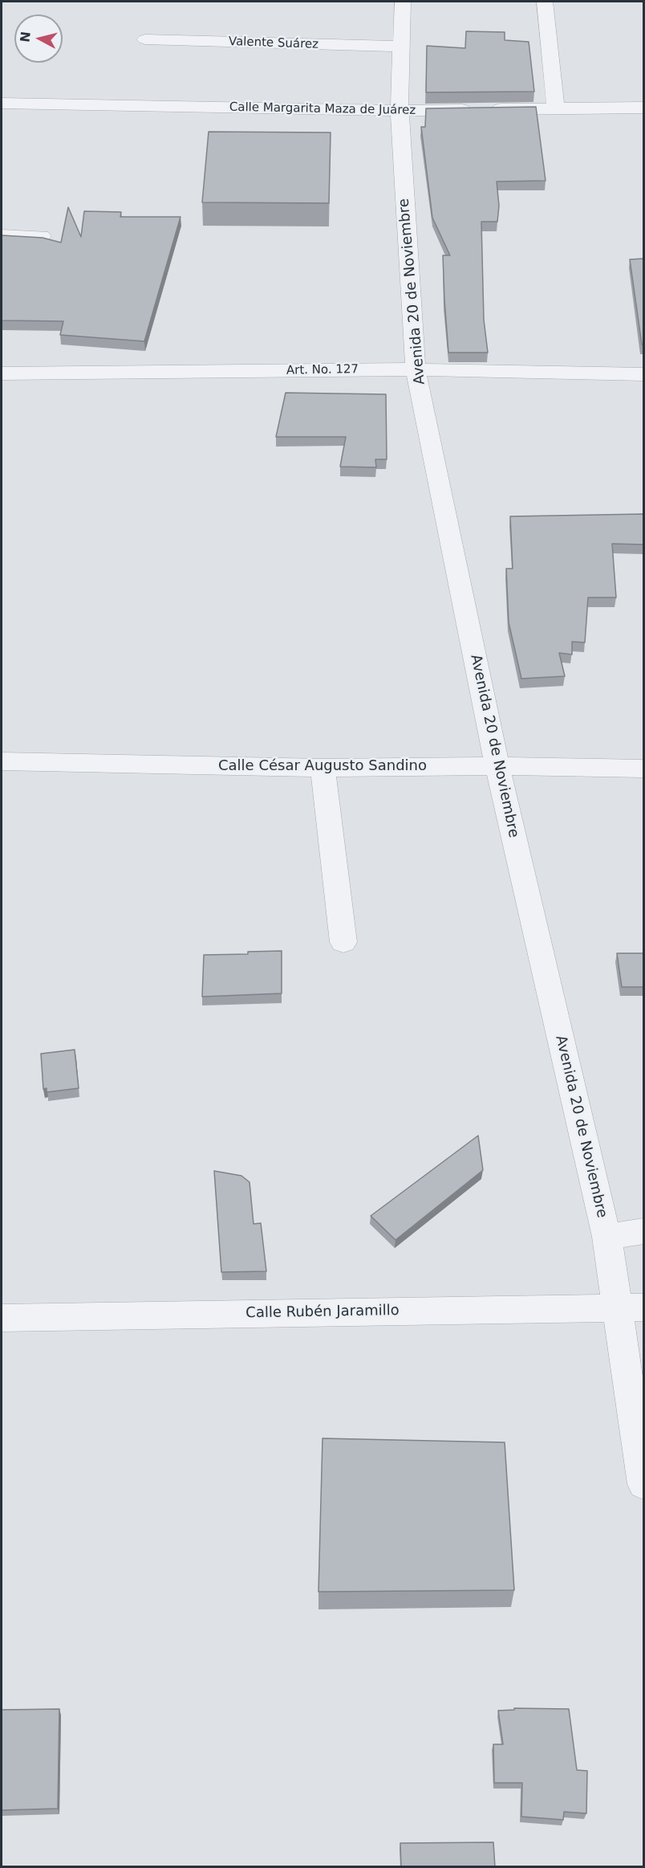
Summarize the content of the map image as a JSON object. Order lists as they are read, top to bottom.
{
  "streets": {
    "street": [
      "Valente Suárez",
      "Calle Margarita Maza de Juárez",
      "Avenida 20 de Noviembre",
      "Art. No. 127",
      "Calle César Augusto Sandino",
      "Calle Rubén Jaramillo"
    ]
  },
  "crossings": [
    ["Valente Suárez", "Avenida 20 de Noviembre"],
    ["Calle Margarita Maza de Juárez", "Avenida 20 de Noviembre"],
    ["Avenida 20 de Noviembre", "Art. No. 127"],
    ["Avenida 20 de Noviembre", "Calle César Augusto Sandino"],
    ["Avenida 20 de Noviembre", "Calle Rubén Jaramillo"]
  ],
  "north": "left"
}
